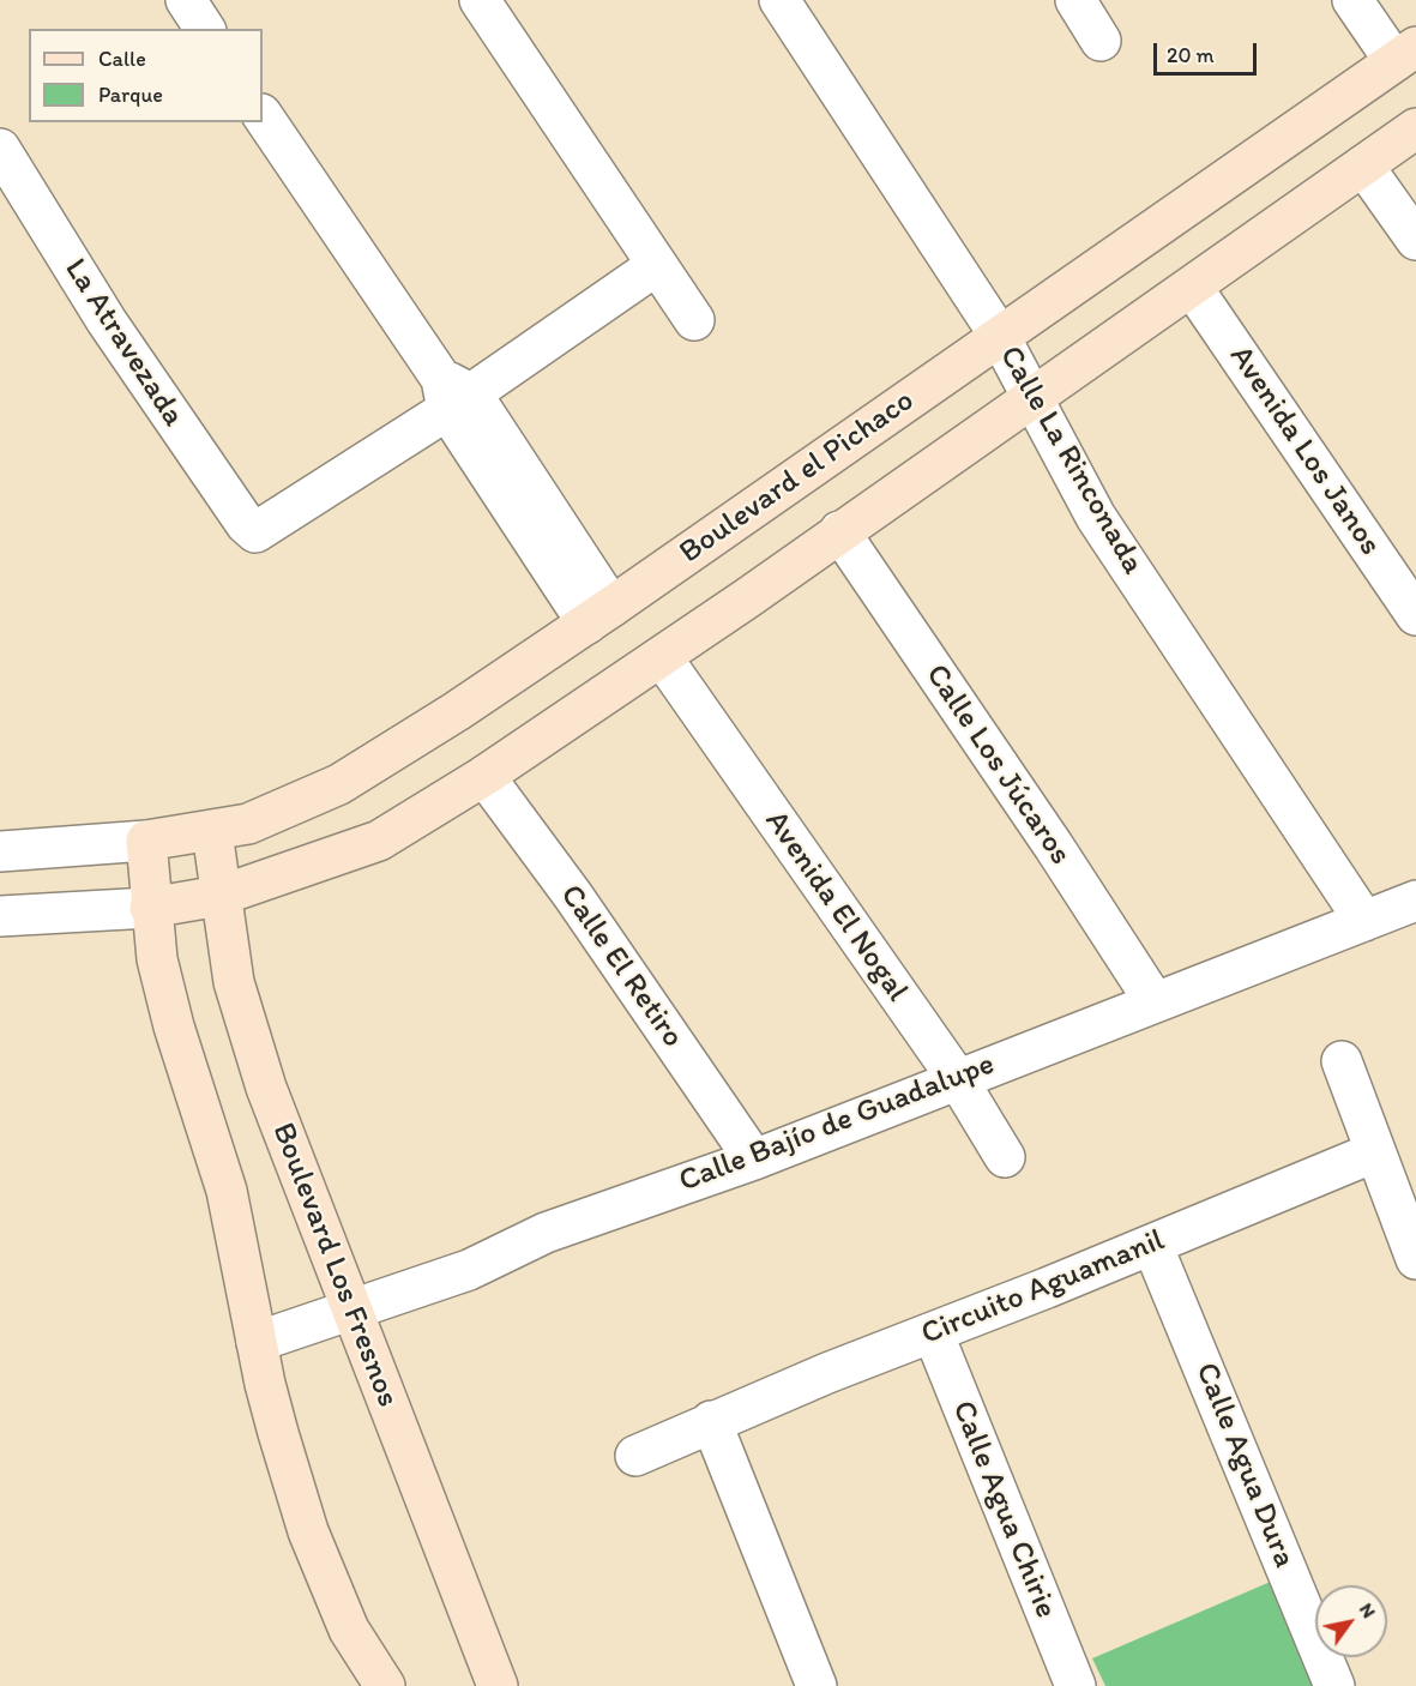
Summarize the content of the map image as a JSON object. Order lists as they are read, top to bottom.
{
  "streets": {
    "street": [
      "La Atravezada",
      "Avenida Los Janos",
      "Calle La Rinconada",
      "Boulevard el Pichaco",
      "Calle Los Júcaros",
      "Avenida El Nogal",
      "Calle El Retiro",
      "Calle Bajío de Guadalupe",
      "Boulevard Los Fresnos",
      "Circuito Aguamanil",
      "Calle Agua Dura",
      "Calle Agua Chirie"
    ]
  },
  "crossings": [
    ["Calle La Rinconada", "Boulevard el Pichaco"],
    ["Calle La Rinconada", "Calle Bajío de Guadalupe"],
    ["Boulevard el Pichaco", "Boulevard Los Fresnos"],
    ["Calle Los Júcaros", "Calle Bajío de Guadalupe"],
    ["Avenida El Nogal", "Calle Bajío de Guadalupe"],
    ["Calle El Retiro", "Calle Bajío de Guadalupe"],
    ["Calle Bajío de Guadalupe", "Boulevard Los Fresnos"],
    ["Circuito Aguamanil", "Calle Agua Dura"],
    ["Circuito Aguamanil", "Calle Agua Chirie"]
  ],
  "legend": ["Calle", "Parque"],
  "scale_bar": "20 m",
  "north": "top right"
}
